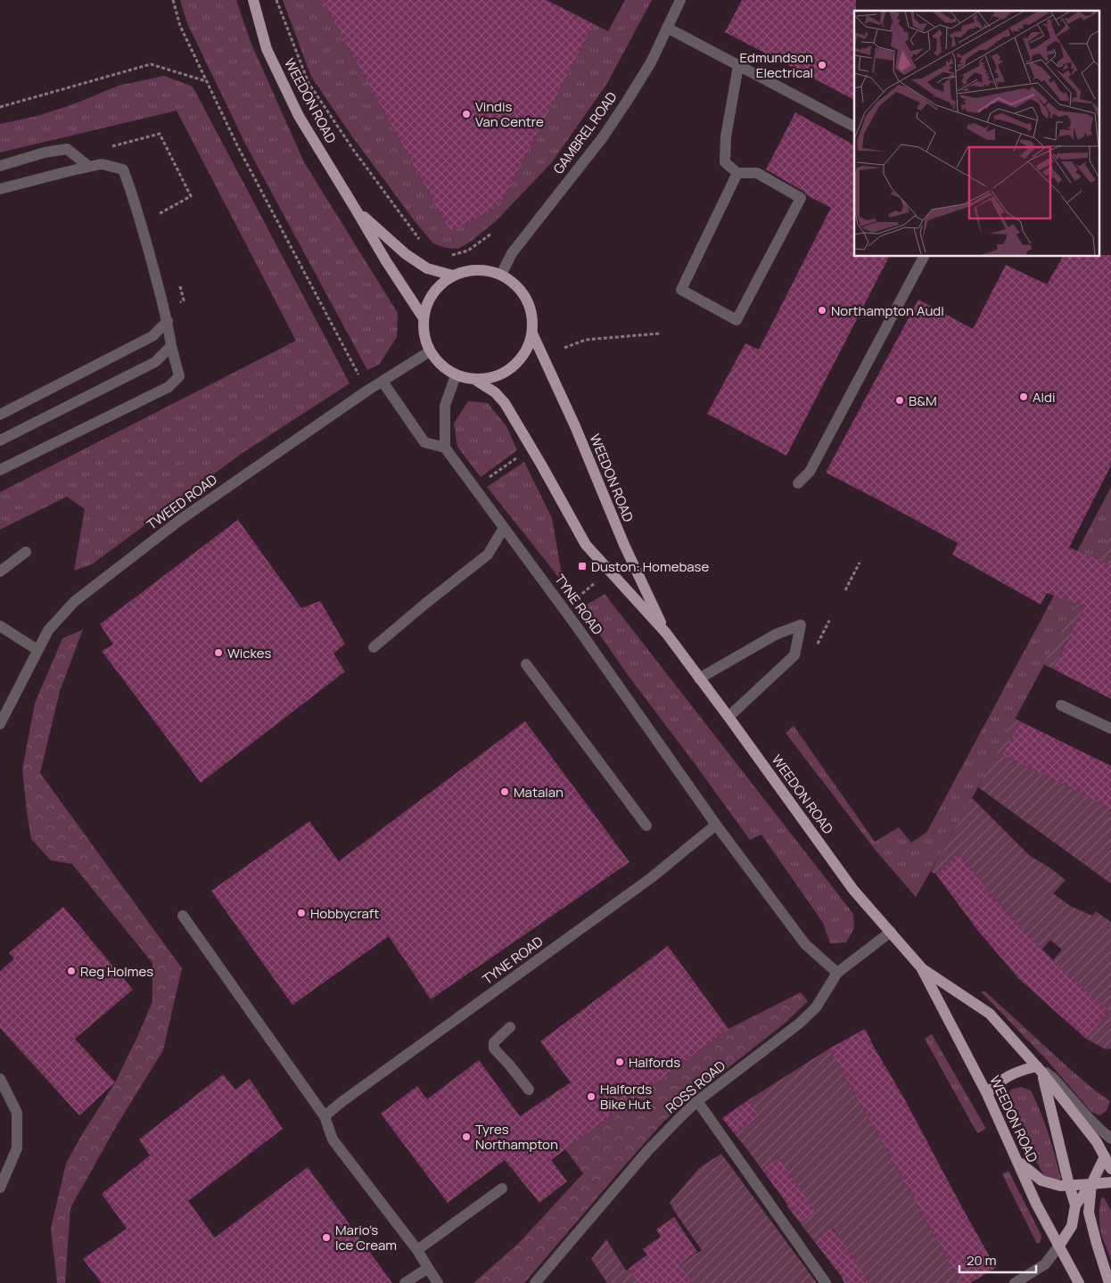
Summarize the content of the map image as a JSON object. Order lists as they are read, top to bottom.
{
  "streets": {
    "main road": ["WEEDON ROAD"],
    "street": [
      "GAMBREL ROAD",
      "TWEED ROAD",
      "TYNE ROAD",
      "ROSS ROAD"
    ]
  },
  "crossings": [
    ["WEEDON ROAD", "GAMBREL ROAD"],
    ["WEEDON ROAD", "TWEED ROAD"],
    ["WEEDON ROAD", "ROSS ROAD"],
    ["GAMBREL ROAD", "TWEED ROAD"],
    ["TYNE ROAD", "ROSS ROAD"]
  ],
  "places": {
    "other": [
      "Edmundson Electrical",
      "Vindis Van Centre",
      "Northampton Audi",
      "Aldi",
      "B&M",
      "Wickes",
      "Matalan",
      "Hobbycraft",
      "Reg Holmes",
      "Halfords",
      "Halfords Bike Hut",
      "Tyres Northampton",
      "Mario's Ice Cream"
    ],
    "transit": ["Duston: Homebase"]
  },
  "scale_bar": "20 m"
}
